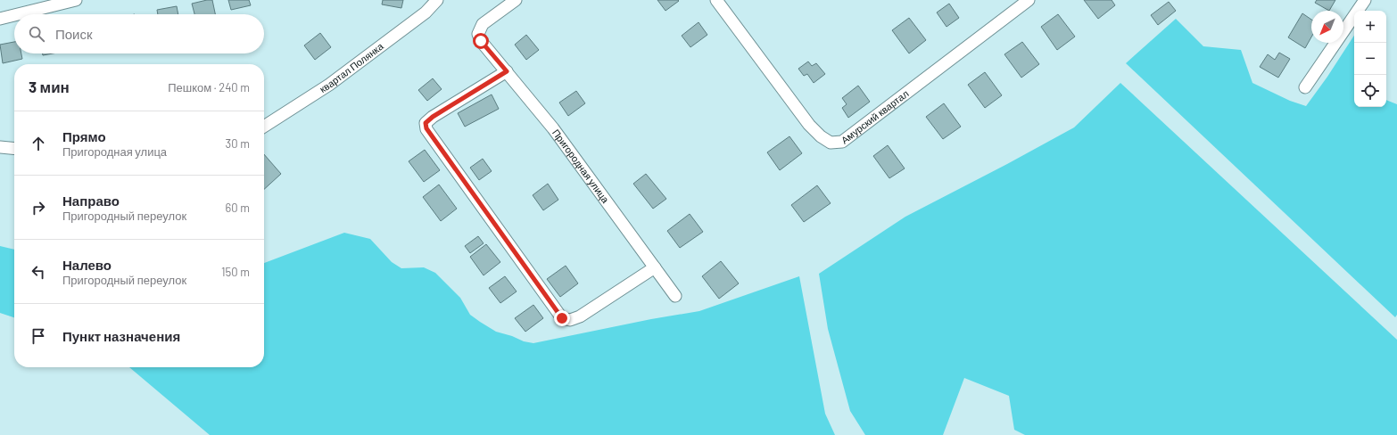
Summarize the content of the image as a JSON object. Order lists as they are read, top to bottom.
{
  "streets": {
    "street": ["квартал Полянка", "Амурский квартал", "Пригородная улица"]
  },
  "north": "bottom left",
  "page": {
    "map_buttons": ["+", "−"],
    "search": "Поиск",
    "heading": ["3 мин", "Пешком · 240 m"],
    "list": [
      ["Прямо", "Пригородная улица", "30 m"],
      ["Направо", "Пригородный переулок", "60 m"],
      ["Налево", "Пригородный переулок", "150 m"],
      "Пункт назначения"
    ]
  }
}
